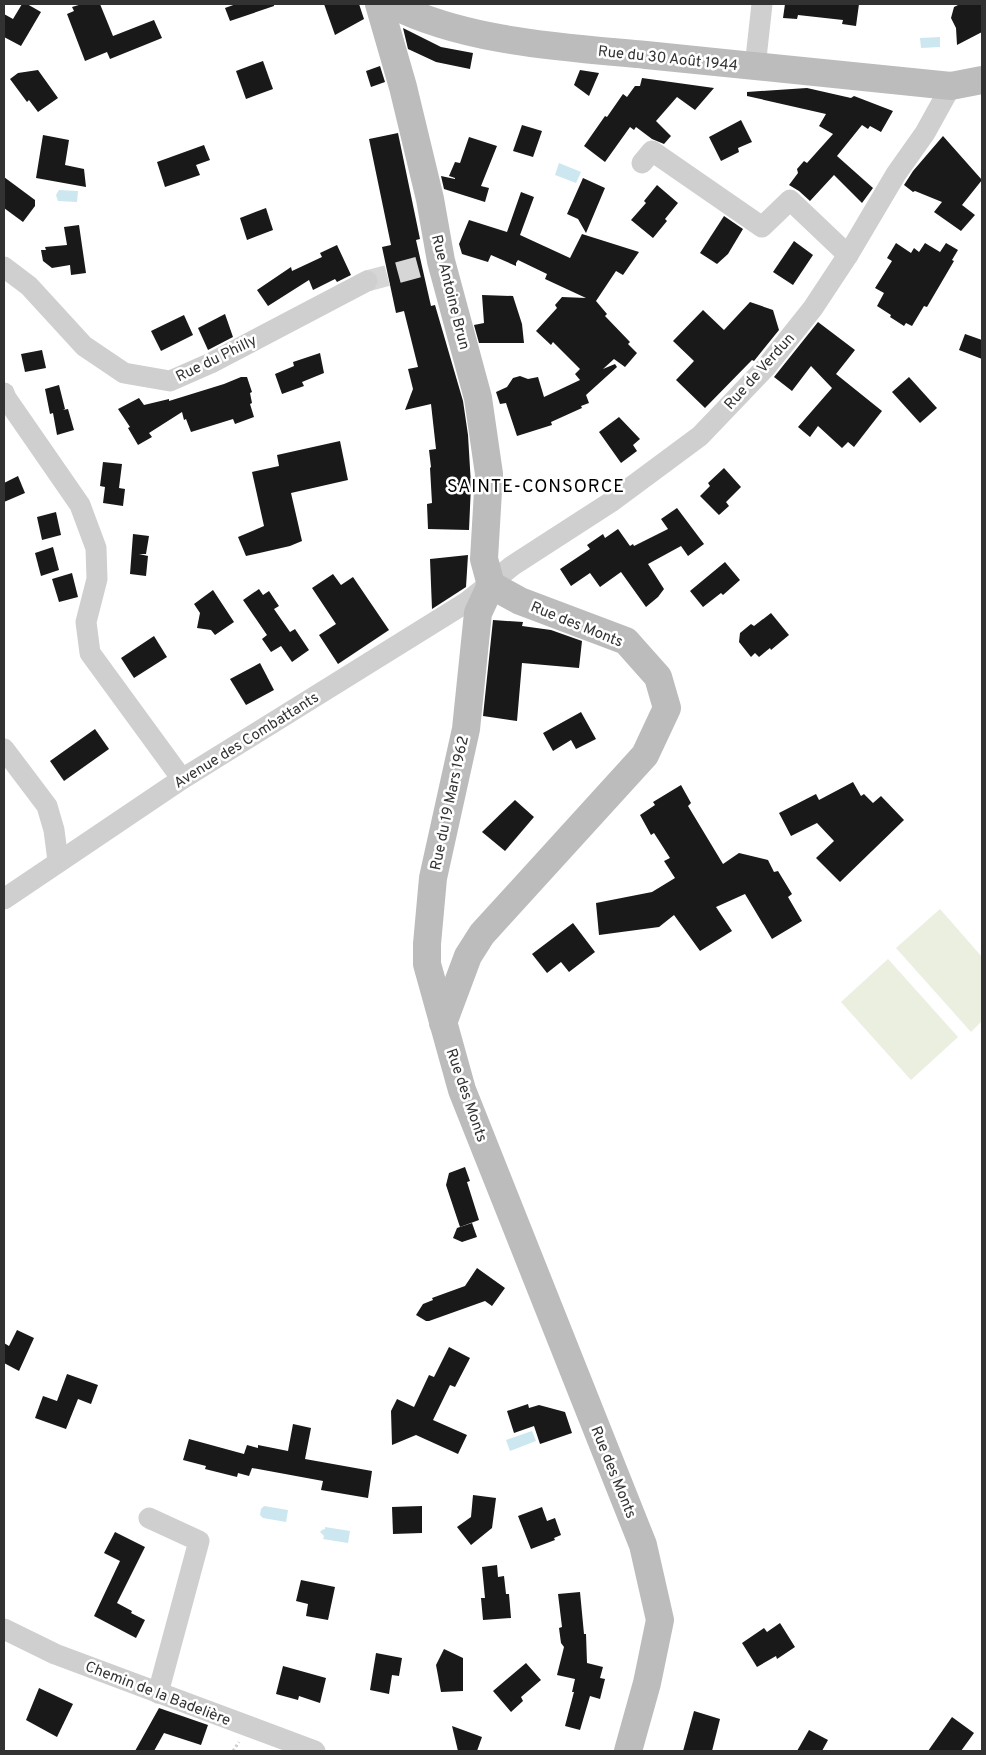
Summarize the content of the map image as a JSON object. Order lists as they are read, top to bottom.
{
  "streets": {
    "street": [
      "Rue du 30 Août 1944",
      "Rue Antoine Brun",
      "Rue du Philly",
      "Rue de Verdun",
      "Rue des Monts",
      "Avenue des Combattants",
      "Rue du 19 Mars 1962",
      "Chemin de la Badelière"
    ]
  },
  "crossings": [
    ["Rue du 30 Août 1944", "Rue de Verdun"],
    ["Rue Antoine Brun", "Rue de Verdun"],
    ["Rue Antoine Brun", "Rue des Monts"],
    ["Rue Antoine Brun", "Avenue des Combattants"],
    ["Rue Antoine Brun", "Rue du 19 Mars 1962"],
    ["Rue de Verdun", "Rue des Monts"],
    ["Rue de Verdun", "Avenue des Combattants"],
    ["Rue de Verdun", "Rue du 19 Mars 1962"],
    ["Rue des Monts", "Avenue des Combattants"],
    ["Rue des Monts", "Rue du 19 Mars 1962"],
    ["Avenue des Combattants", "Rue du 19 Mars 1962"]
  ],
  "districts": ["SAINTE-CONSORCE"]
}
